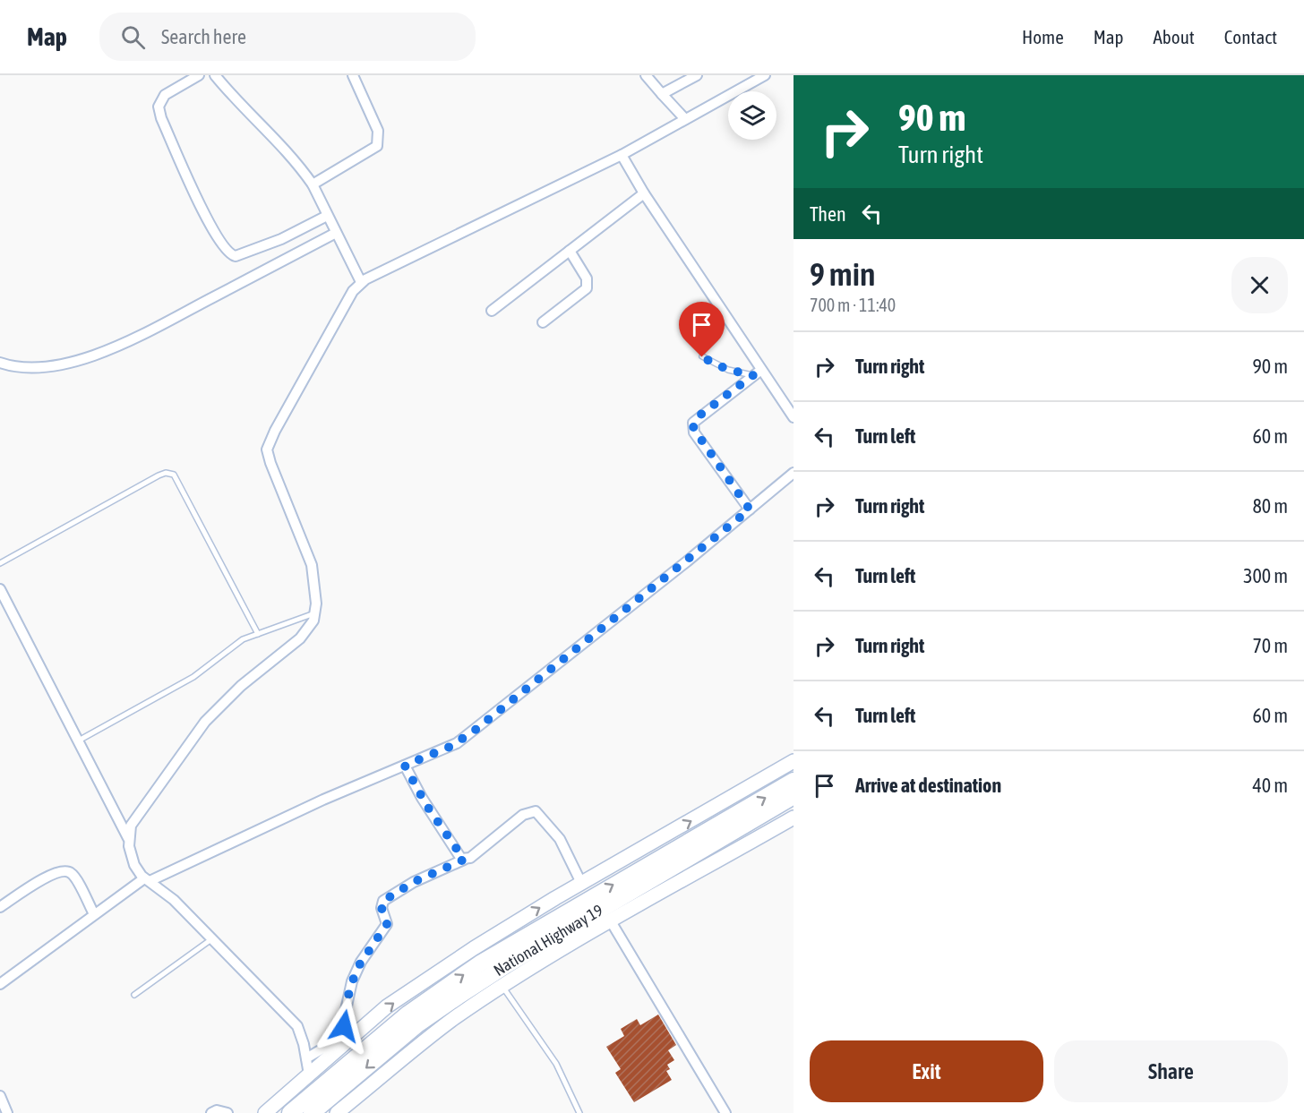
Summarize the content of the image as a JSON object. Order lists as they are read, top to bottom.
{
  "streets": {
    "highway": ["National Highway 19"]
  },
  "page": {
    "header": "Map",
    "search": "Search here",
    "nav": [
      "Home",
      "Map",
      "About",
      "Contact"
    ],
    "turn": ["90 m", "Turn right"],
    "then": "Then",
    "heading": ["9 min", "700 m · 11:40"],
    "list": [
      {
        "name": "Turn right",
        "value": "90 m"
      },
      {
        "name": "Turn left",
        "value": "60 m"
      },
      {
        "name": "Turn right",
        "value": "80 m"
      },
      {
        "name": "Turn left",
        "value": "300 m"
      },
      {
        "name": "Turn right",
        "value": "70 m"
      },
      {
        "name": "Turn left",
        "value": "60 m"
      },
      {
        "name": "Arrive at destination",
        "value": "40 m"
      }
    ],
    "buttons": ["Exit", "Share"]
  }
}
